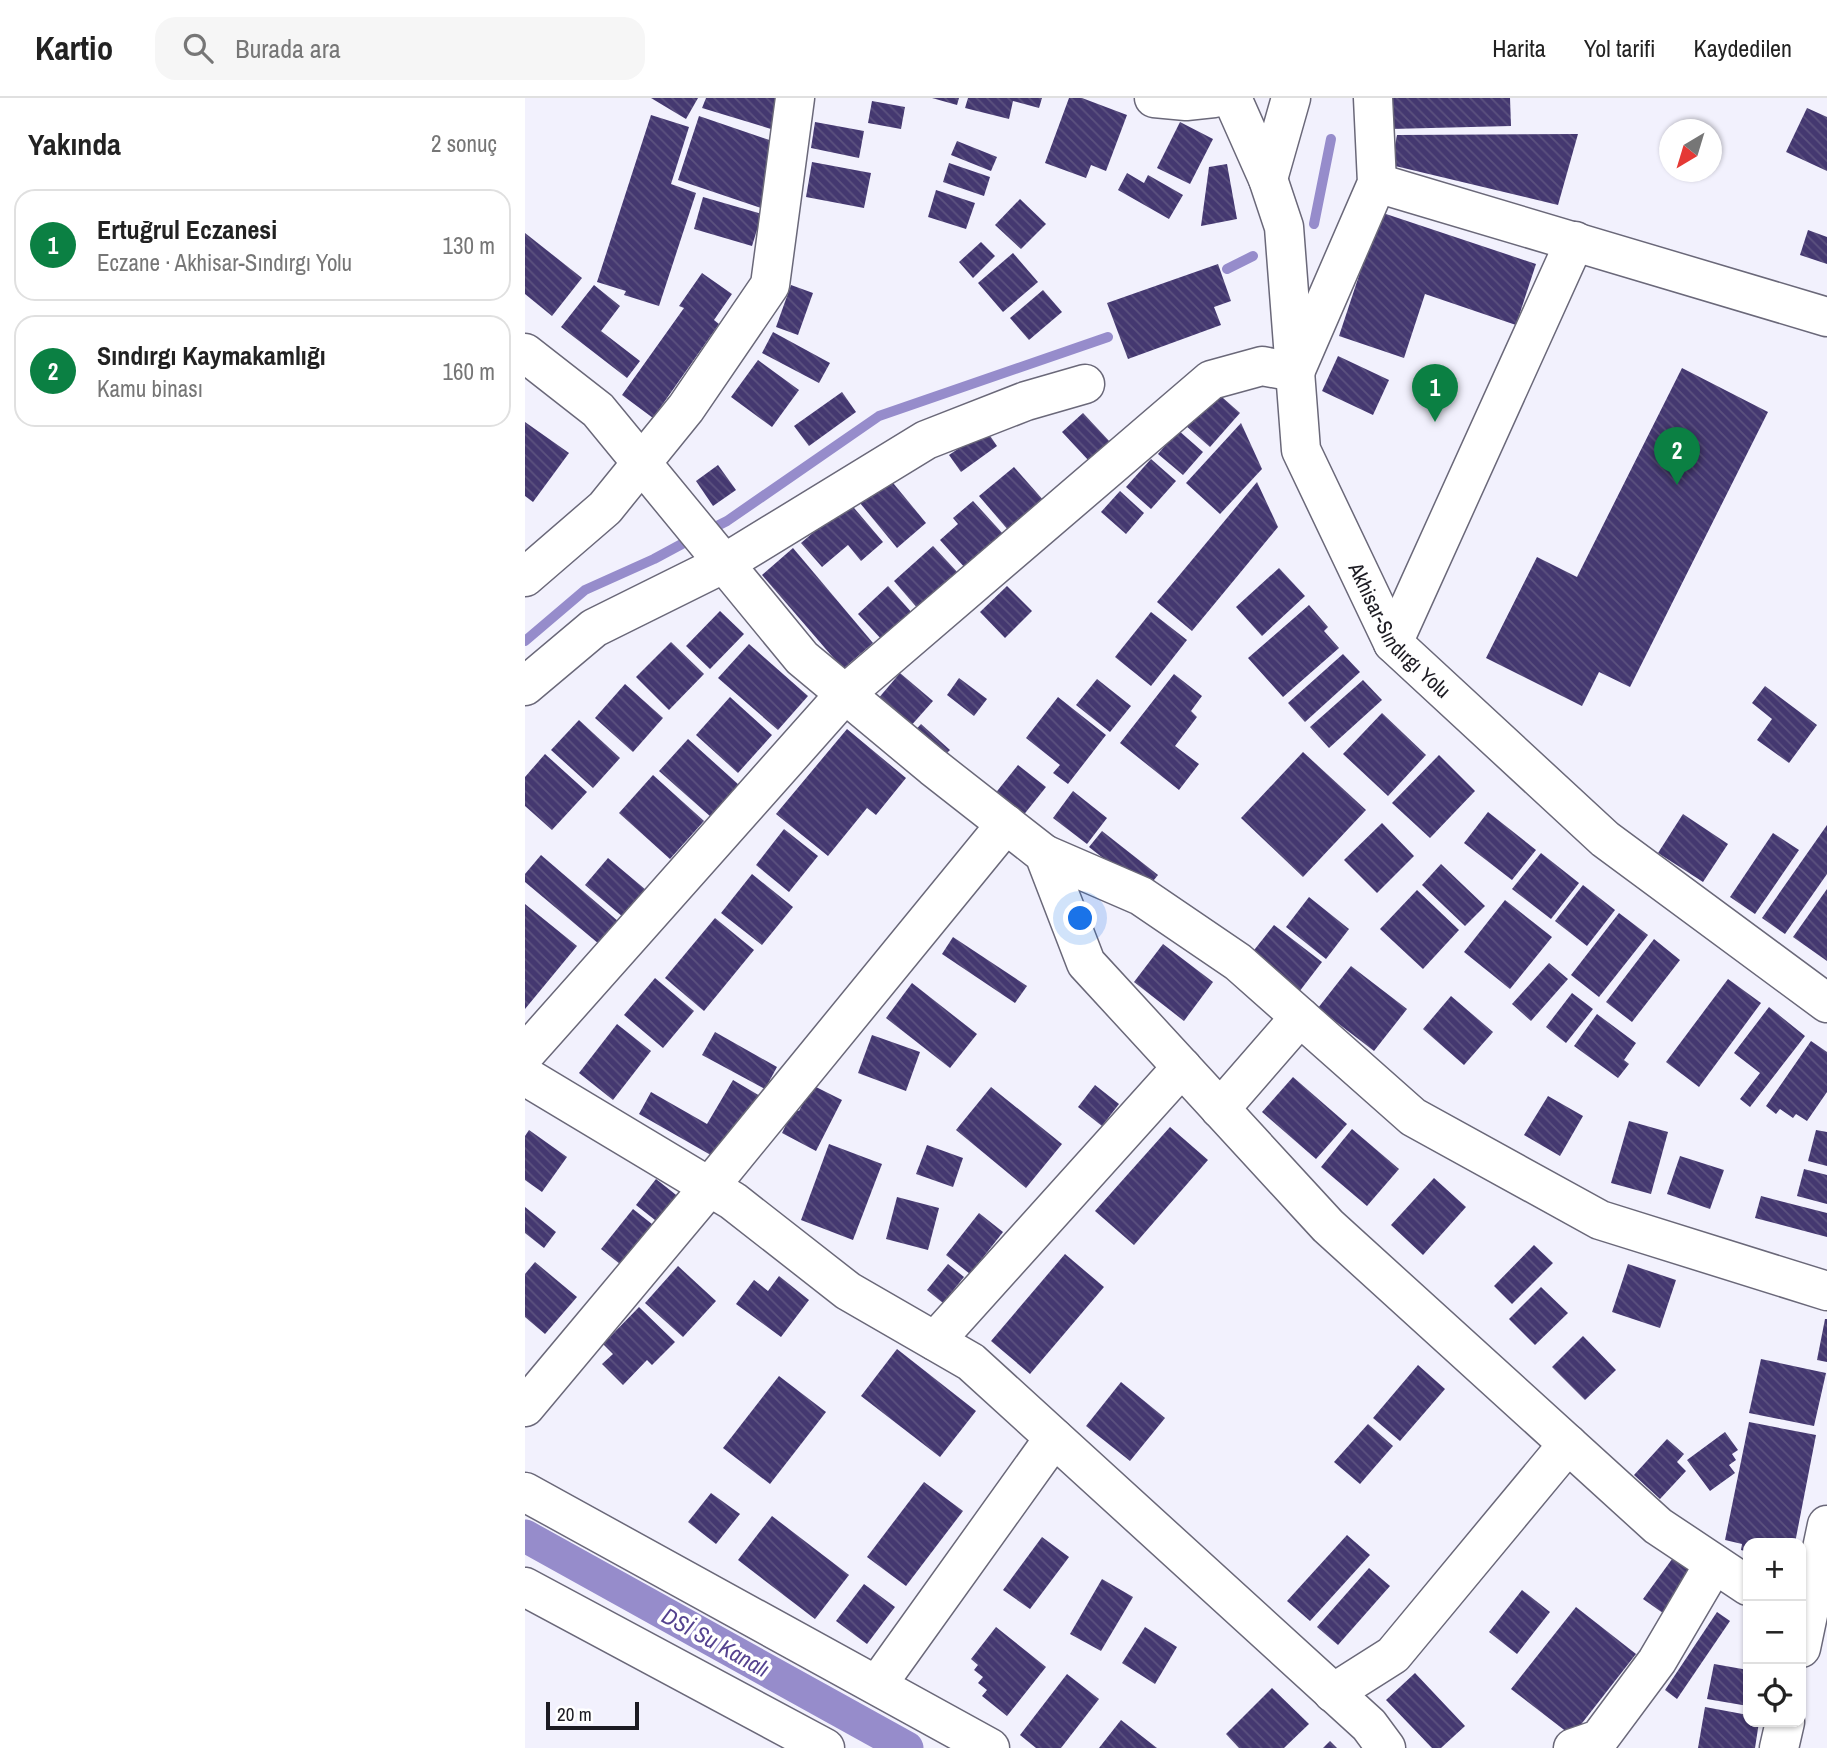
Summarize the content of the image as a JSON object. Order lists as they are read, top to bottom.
{
  "streets": {
    "street": ["Akhisar-Sındırgı Yolu"]
  },
  "water": ["DSİ Su Kanalı"],
  "scale_bar": "20 m",
  "north": "bottom left",
  "page": {
    "header": "Kartio",
    "search": "Burada ara",
    "nav": ["Harita", "Yol tarifi", "Kaydedilen"],
    "heading": ["Yakında", "2 sonuç"],
    "list": [
      {
        "mark": "1",
        "name": "Ertuğrul Eczanesi",
        "note": "Eczane · Akhisar-Sındırgı Yolu",
        "value": "130 m"
      },
      {
        "mark": "2",
        "name": "Sındırgı Kaymakamlığı",
        "note": "Kamu binası",
        "value": "160 m"
      }
    ],
    "pins": ["1", "2"],
    "map_buttons": ["+", "−"],
    "scale": "20 m"
  }
}
